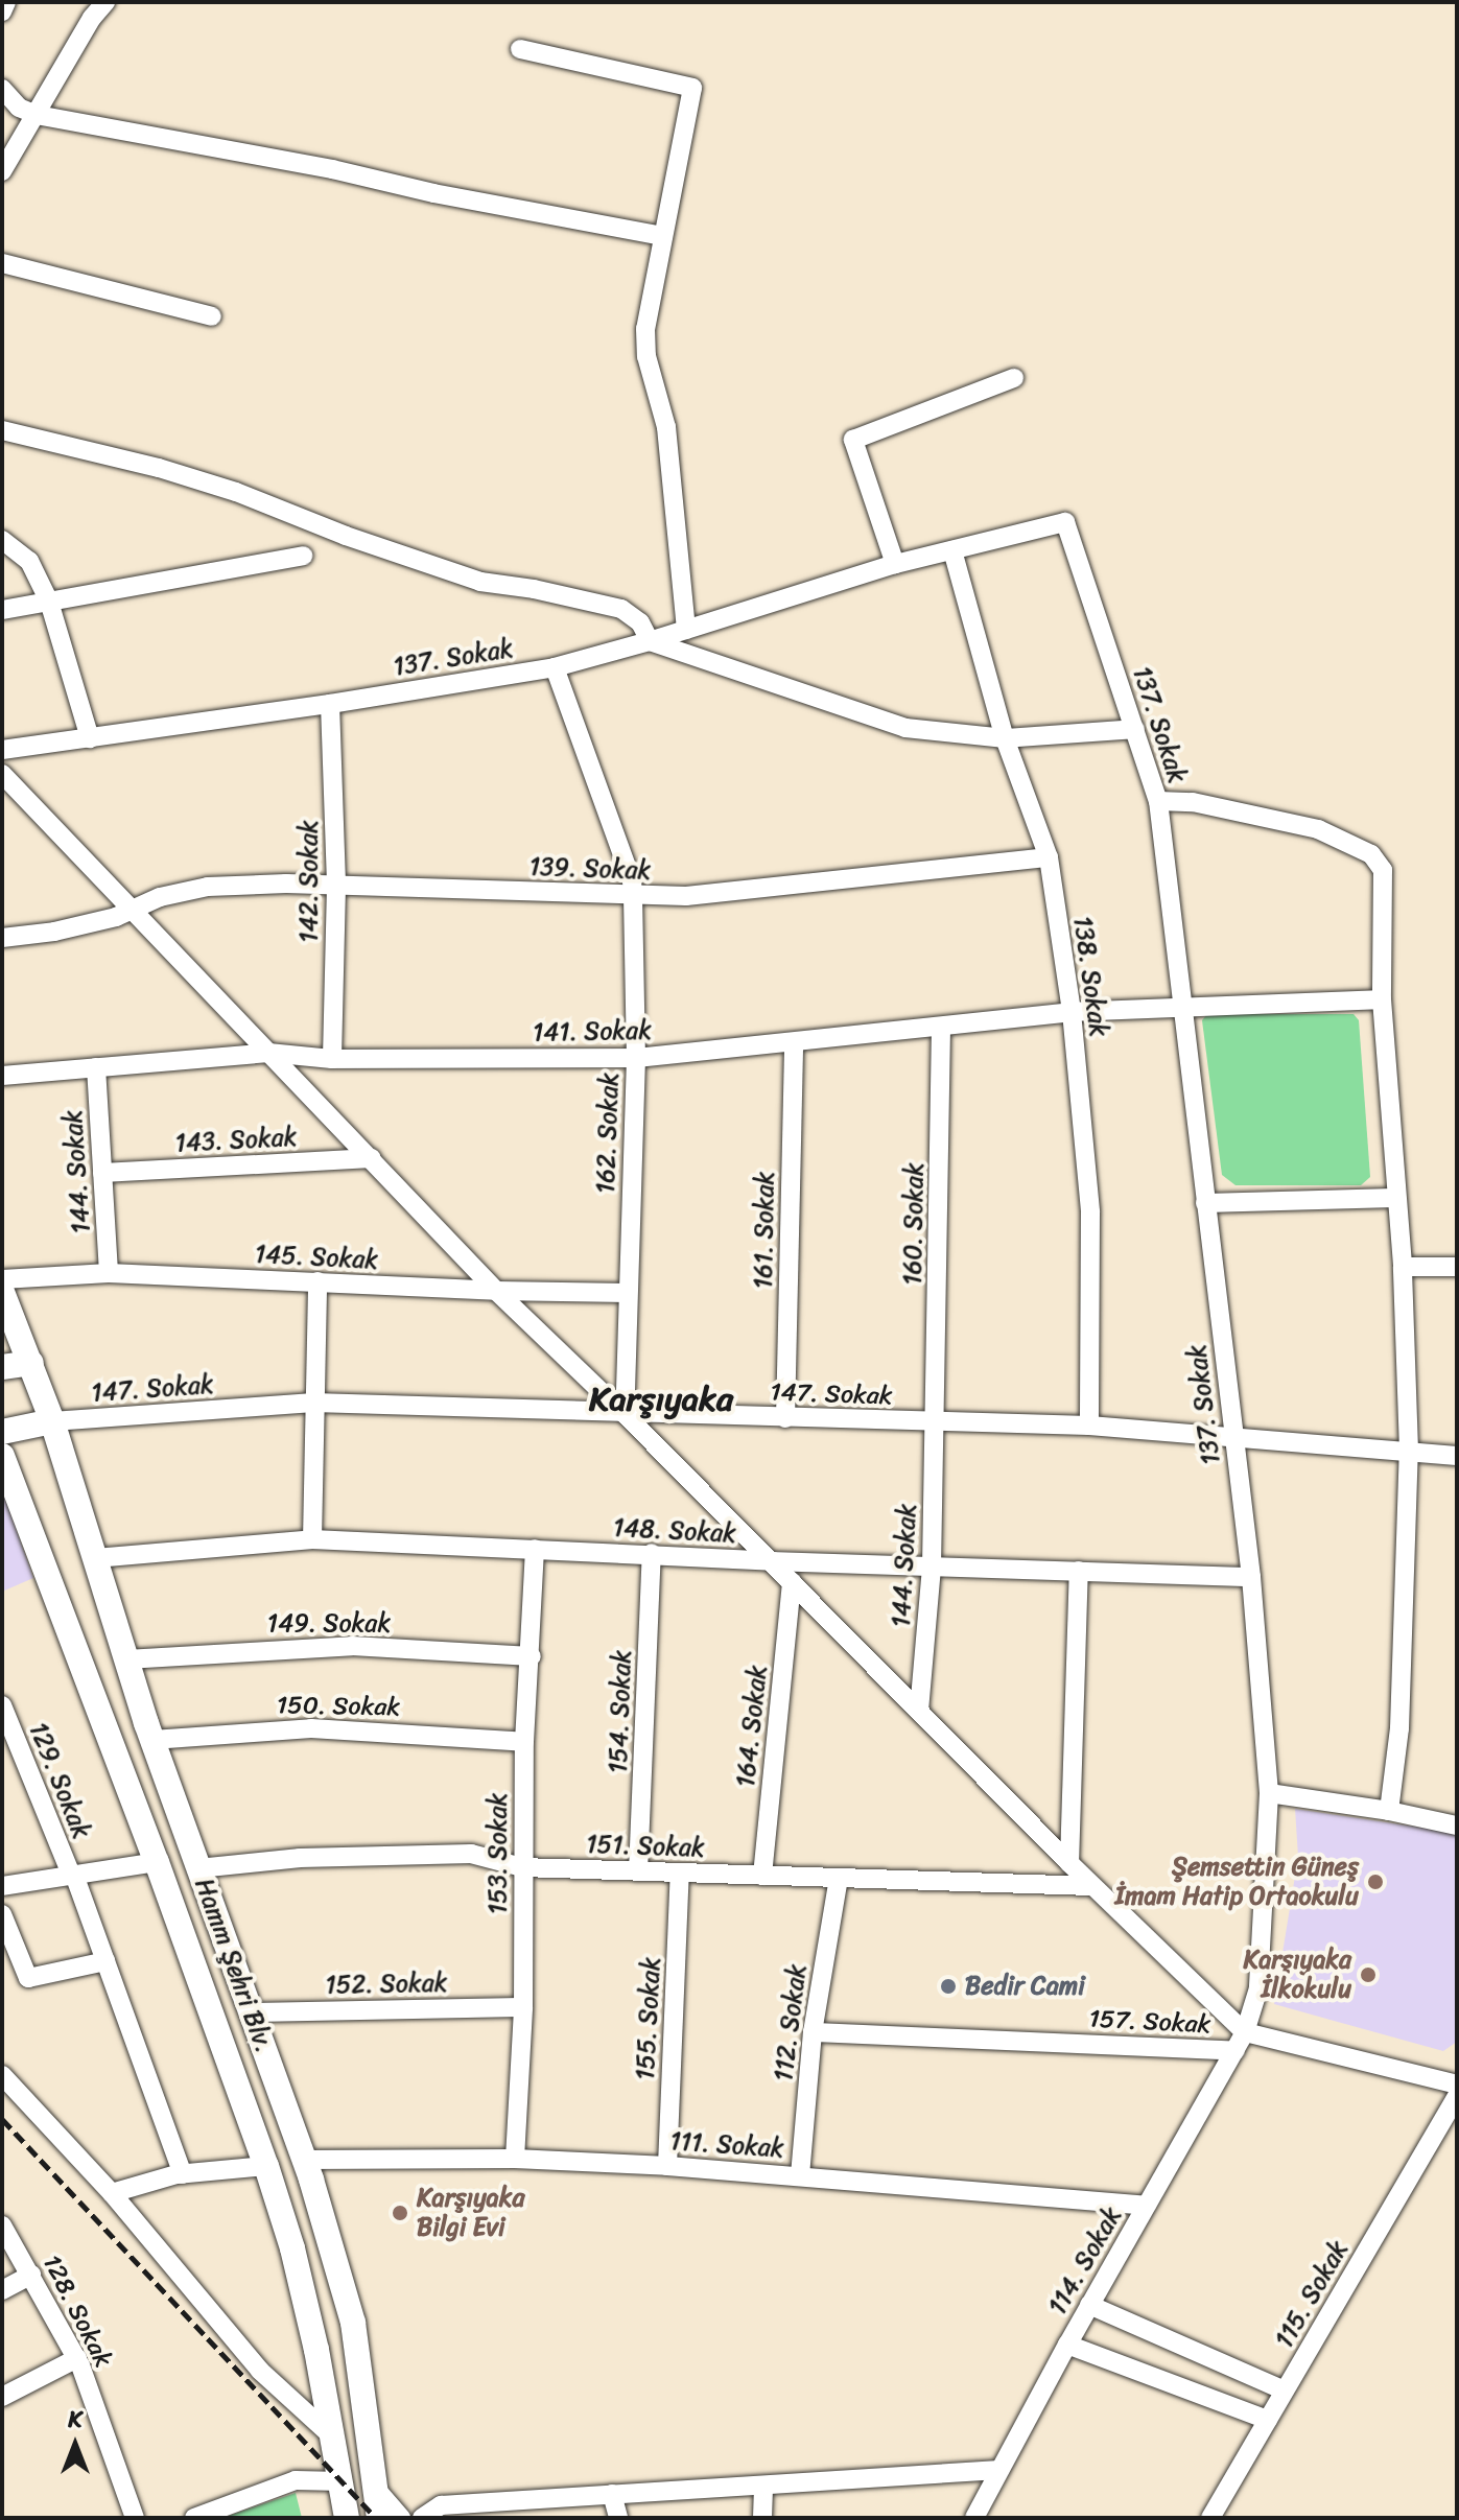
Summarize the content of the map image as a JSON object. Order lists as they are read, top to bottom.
{
  "streets": {
    "main road": ["Hamm Şehri Blv."],
    "street": [
      "137. Sokak",
      "139. Sokak",
      "142. Sokak",
      "138. Sokak",
      "141. Sokak",
      "162. Sokak",
      "143. Sokak",
      "144. Sokak",
      "160. Sokak",
      "161. Sokak",
      "145. Sokak",
      "147. Sokak",
      "148. Sokak",
      "149. Sokak",
      "150. Sokak",
      "154. Sokak",
      "164. Sokak",
      "129. Sokak",
      "151. Sokak",
      "153. Sokak",
      "152. Sokak",
      "155. Sokak",
      "157. Sokak",
      "112. Sokak",
      "111. Sokak",
      "114. Sokak",
      "115. Sokak",
      "128. Sokak"
    ]
  },
  "crossings": [
    ["137. Sokak", "142. Sokak"],
    ["137. Sokak", "138. Sokak"],
    ["137. Sokak", "141. Sokak"],
    ["137. Sokak", "162. Sokak"],
    ["137. Sokak", "147. Sokak"],
    ["137. Sokak", "148. Sokak"],
    ["137. Sokak", "114. Sokak"],
    ["139. Sokak", "142. Sokak"],
    ["139. Sokak", "138. Sokak"],
    ["139. Sokak", "162. Sokak"],
    ["142. Sokak", "141. Sokak"],
    ["138. Sokak", "141. Sokak"],
    ["138. Sokak", "147. Sokak"],
    ["141. Sokak", "162. Sokak"],
    ["141. Sokak", "144. Sokak"],
    ["141. Sokak", "160. Sokak"],
    ["141. Sokak", "161. Sokak"],
    ["162. Sokak", "145. Sokak"],
    ["162. Sokak", "147. Sokak"],
    ["143. Sokak", "144. Sokak"],
    ["144. Sokak", "160. Sokak"],
    ["144. Sokak", "145. Sokak"],
    ["144. Sokak", "147. Sokak"],
    ["144. Sokak", "148. Sokak"],
    ["160. Sokak", "147. Sokak"],
    ["161. Sokak", "147. Sokak"],
    ["147. Sokak", "Hamm Şehri Blv."],
    ["148. Sokak", "154. Sokak"],
    ["148. Sokak", "153. Sokak"],
    ["148. Sokak", "Hamm Şehri Blv."],
    ["149. Sokak", "153. Sokak"],
    ["149. Sokak", "Hamm Şehri Blv."],
    ["150. Sokak", "153. Sokak"],
    ["150. Sokak", "Hamm Şehri Blv."],
    ["154. Sokak", "151. Sokak"],
    ["164. Sokak", "151. Sokak"],
    ["151. Sokak", "153. Sokak"],
    ["151. Sokak", "Hamm Şehri Blv."],
    ["151. Sokak", "155. Sokak"],
    ["151. Sokak", "112. Sokak"],
    ["153. Sokak", "152. Sokak"],
    ["153. Sokak", "111. Sokak"],
    ["Hamm Şehri Blv.", "152. Sokak"],
    ["Hamm Şehri Blv.", "111. Sokak"],
    ["155. Sokak", "111. Sokak"],
    ["157. Sokak", "112. Sokak"],
    ["157. Sokak", "114. Sokak"],
    ["112. Sokak", "111. Sokak"],
    ["111. Sokak", "114. Sokak"]
  ],
  "districts": ["Karşıyaka"],
  "places": [
    "Şemsettin Güneş İmam Hatip Ortaokulu",
    "Karşıyaka İlkokulu",
    "Bedir Cami",
    "Karşıyaka Bilgi Evi"
  ],
  "north": "top"
}
